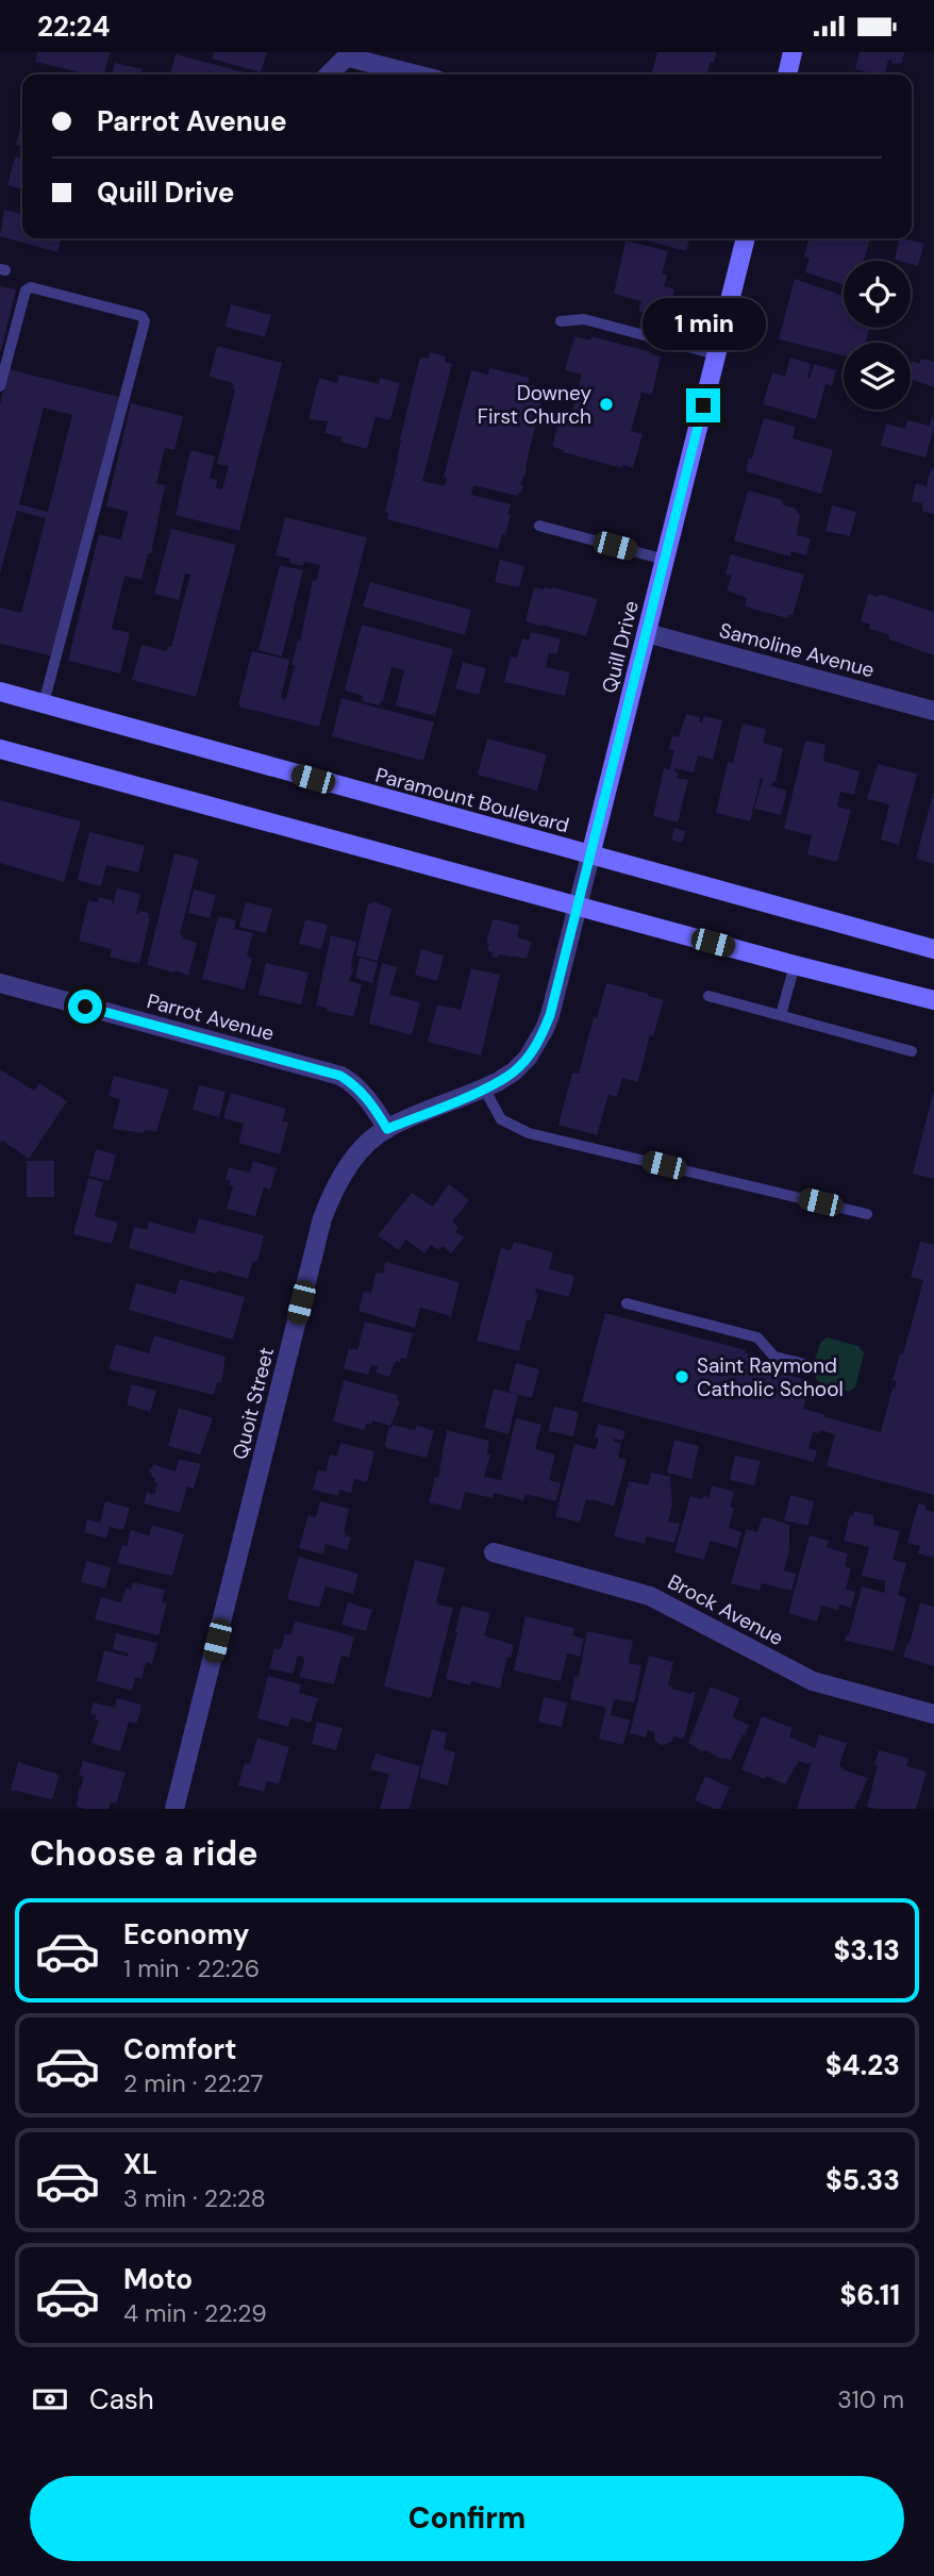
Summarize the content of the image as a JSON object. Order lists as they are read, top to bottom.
{
  "streets": {
    "main road": ["Quill Drive", "Paramount Boulevard"],
    "street": [
      "Samoline Avenue",
      "Parrot Avenue",
      "Quoit Street",
      "Brock Avenue"
    ]
  },
  "crossings": [
    ["Quill Drive", "Samoline Avenue"],
    ["Quill Drive", "Paramount Boulevard"],
    ["Quill Drive", "Quoit Street"],
    ["Paramount Boulevard", "Quoit Street"],
    ["Parrot Avenue", "Quoit Street"]
  ],
  "places": ["Downey First Church", "Saint Raymond Catholic School"],
  "page": {
    "status": "22:24",
    "banner": ["Parrot Avenue", "Quill Drive"],
    "bubble": "1 min",
    "heading": "Choose a ride",
    "list": [
      {
        "name": "Economy",
        "note": "1 min · 22:26",
        "value": "$3.13"
      },
      {
        "name": "Comfort",
        "note": "2 min · 22:27",
        "value": "$4.23"
      },
      {
        "name": "XL",
        "note": "3 min · 22:28",
        "value": "$5.33"
      },
      {
        "name": "Moto",
        "note": "4 min · 22:29",
        "value": "$6.11"
      }
    ],
    "pay": ["Cash", "310 m"],
    "buttons": "Confirm"
  }
}
